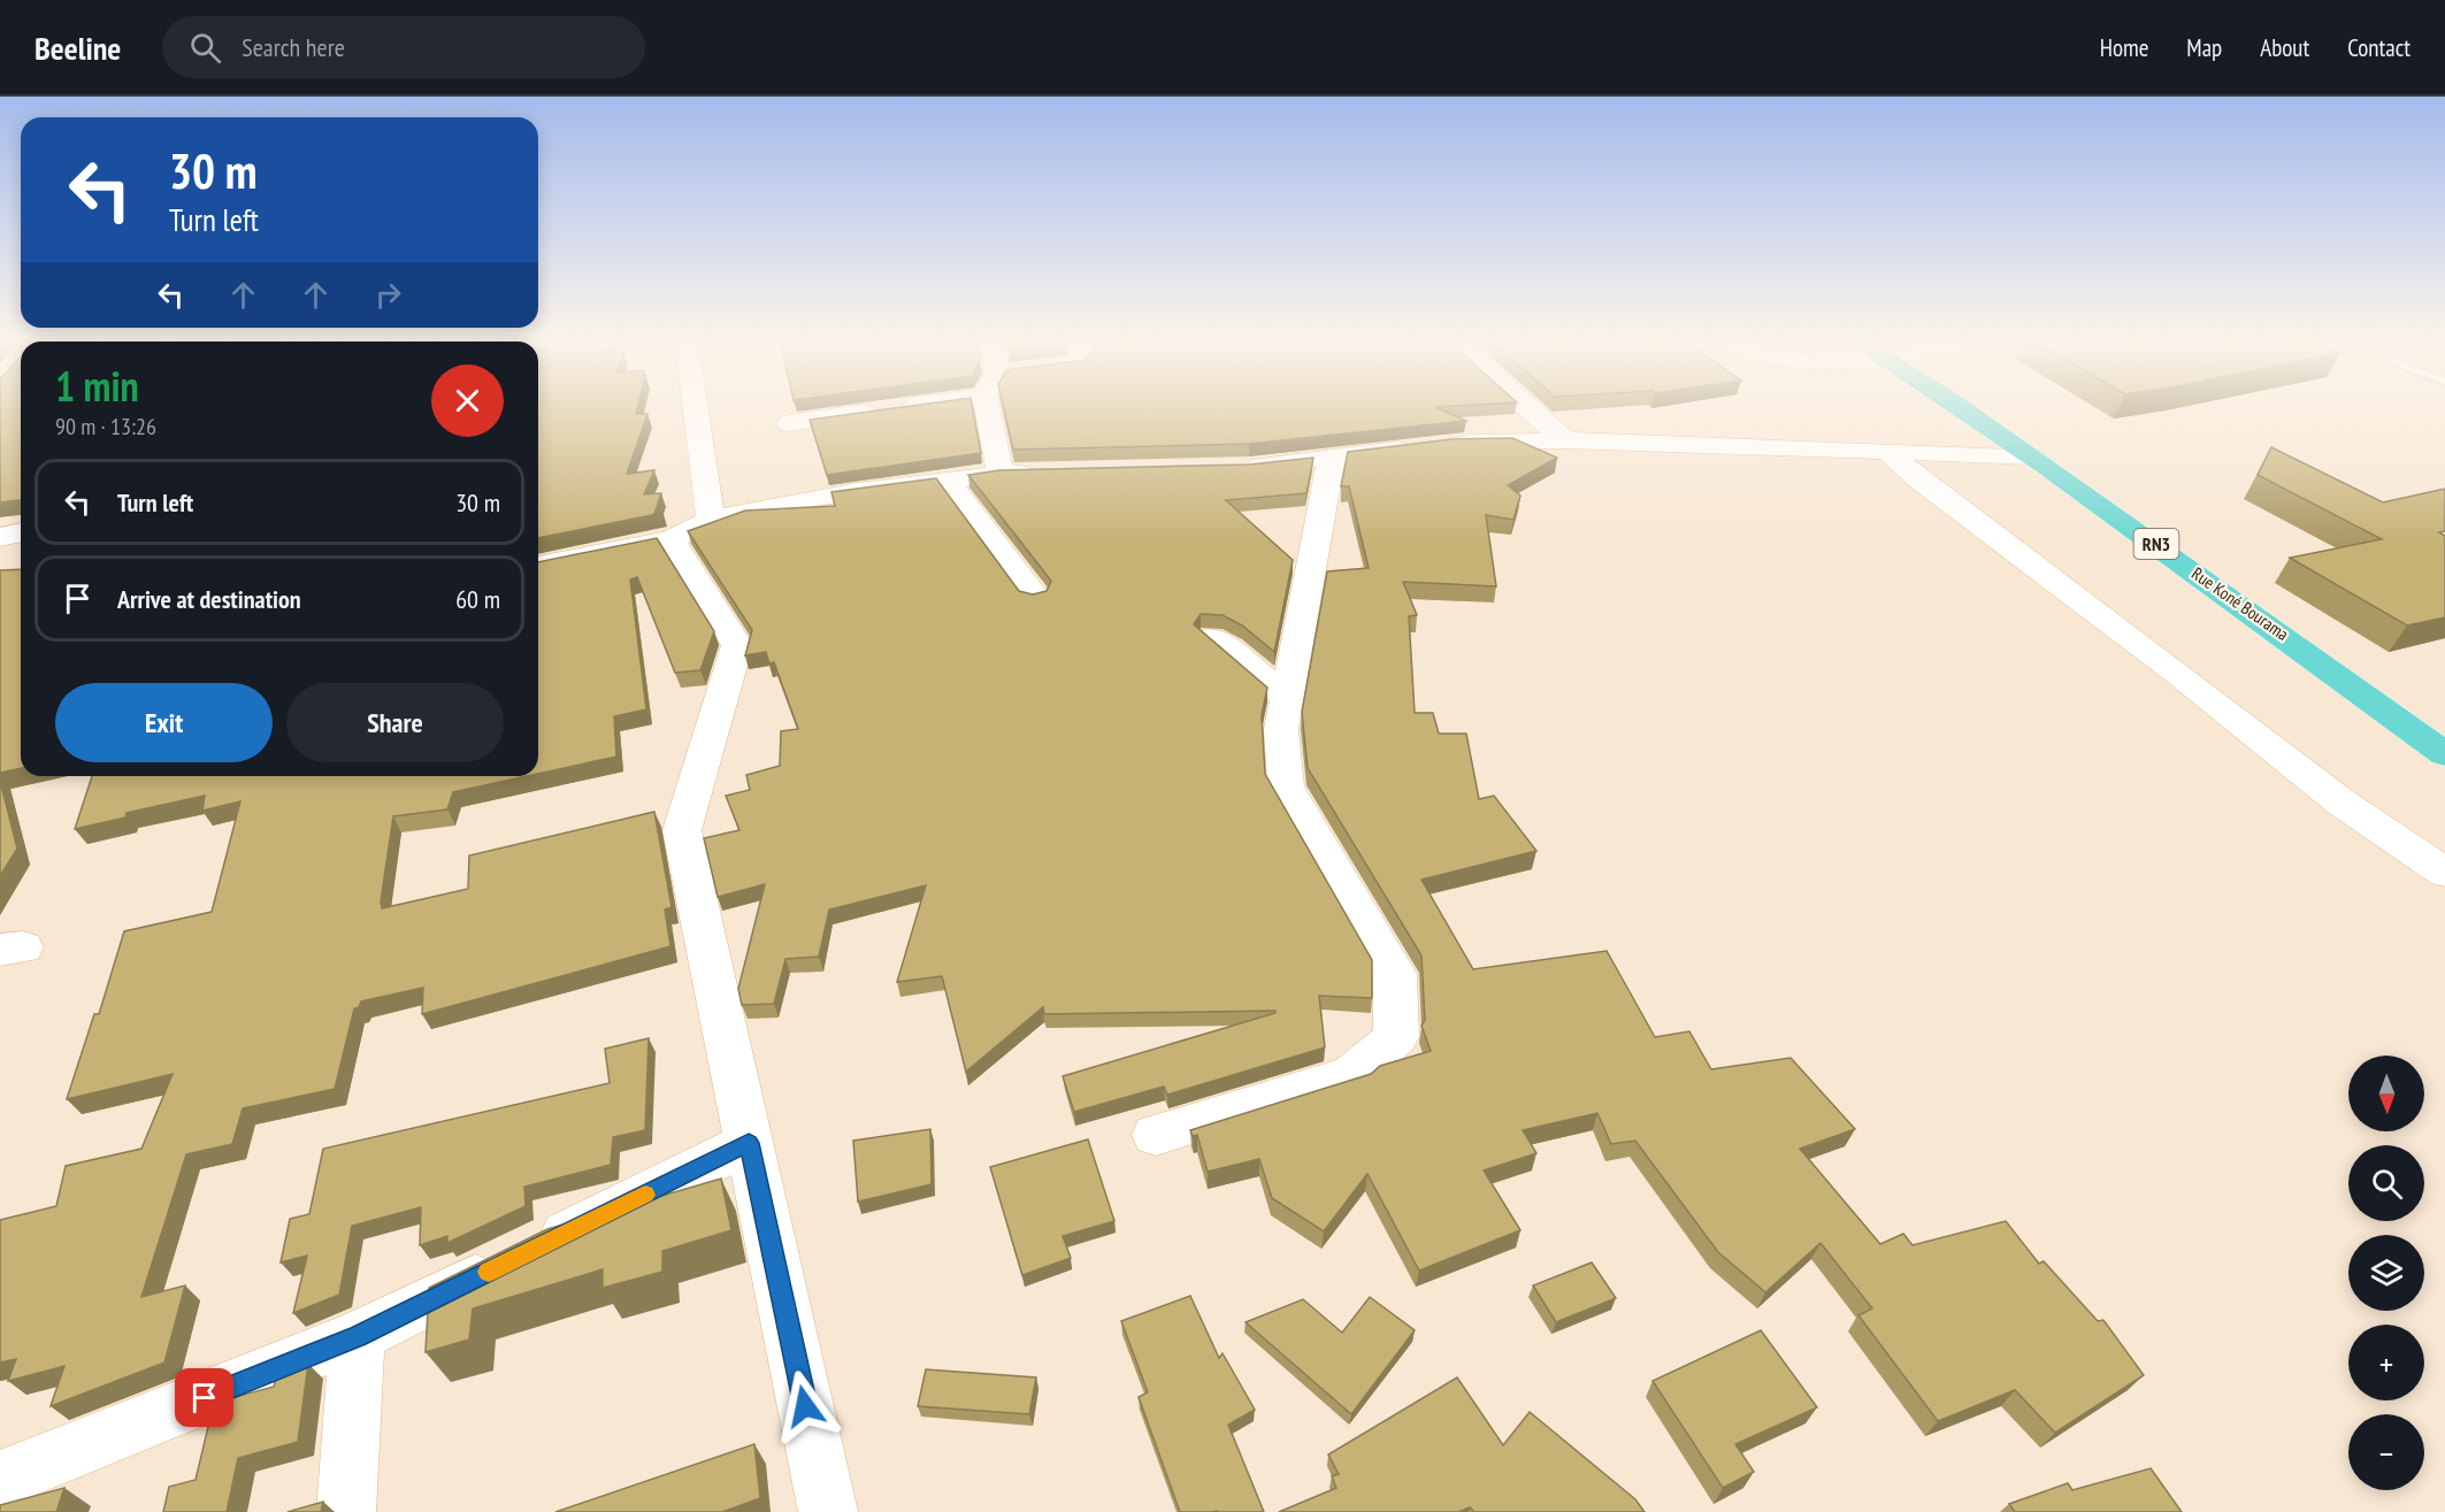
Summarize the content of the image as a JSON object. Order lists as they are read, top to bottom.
{
  "streets": {
    "highway": ["RN3", "Rue Koné Bourama"]
  },
  "north": "bottom",
  "page": {
    "header": "Beeline",
    "search": "Search here",
    "nav": [
      "Home",
      "Map",
      "About",
      "Contact"
    ],
    "turn": ["30 m", "Turn left"],
    "heading": ["1 min", "90 m · 13:26"],
    "list": [
      {
        "name": "Turn left",
        "value": "30 m"
      },
      {
        "name": "Arrive at destination",
        "value": "60 m"
      }
    ],
    "buttons": ["Exit", "Share"],
    "map_buttons": ["+", "−"]
  }
}
